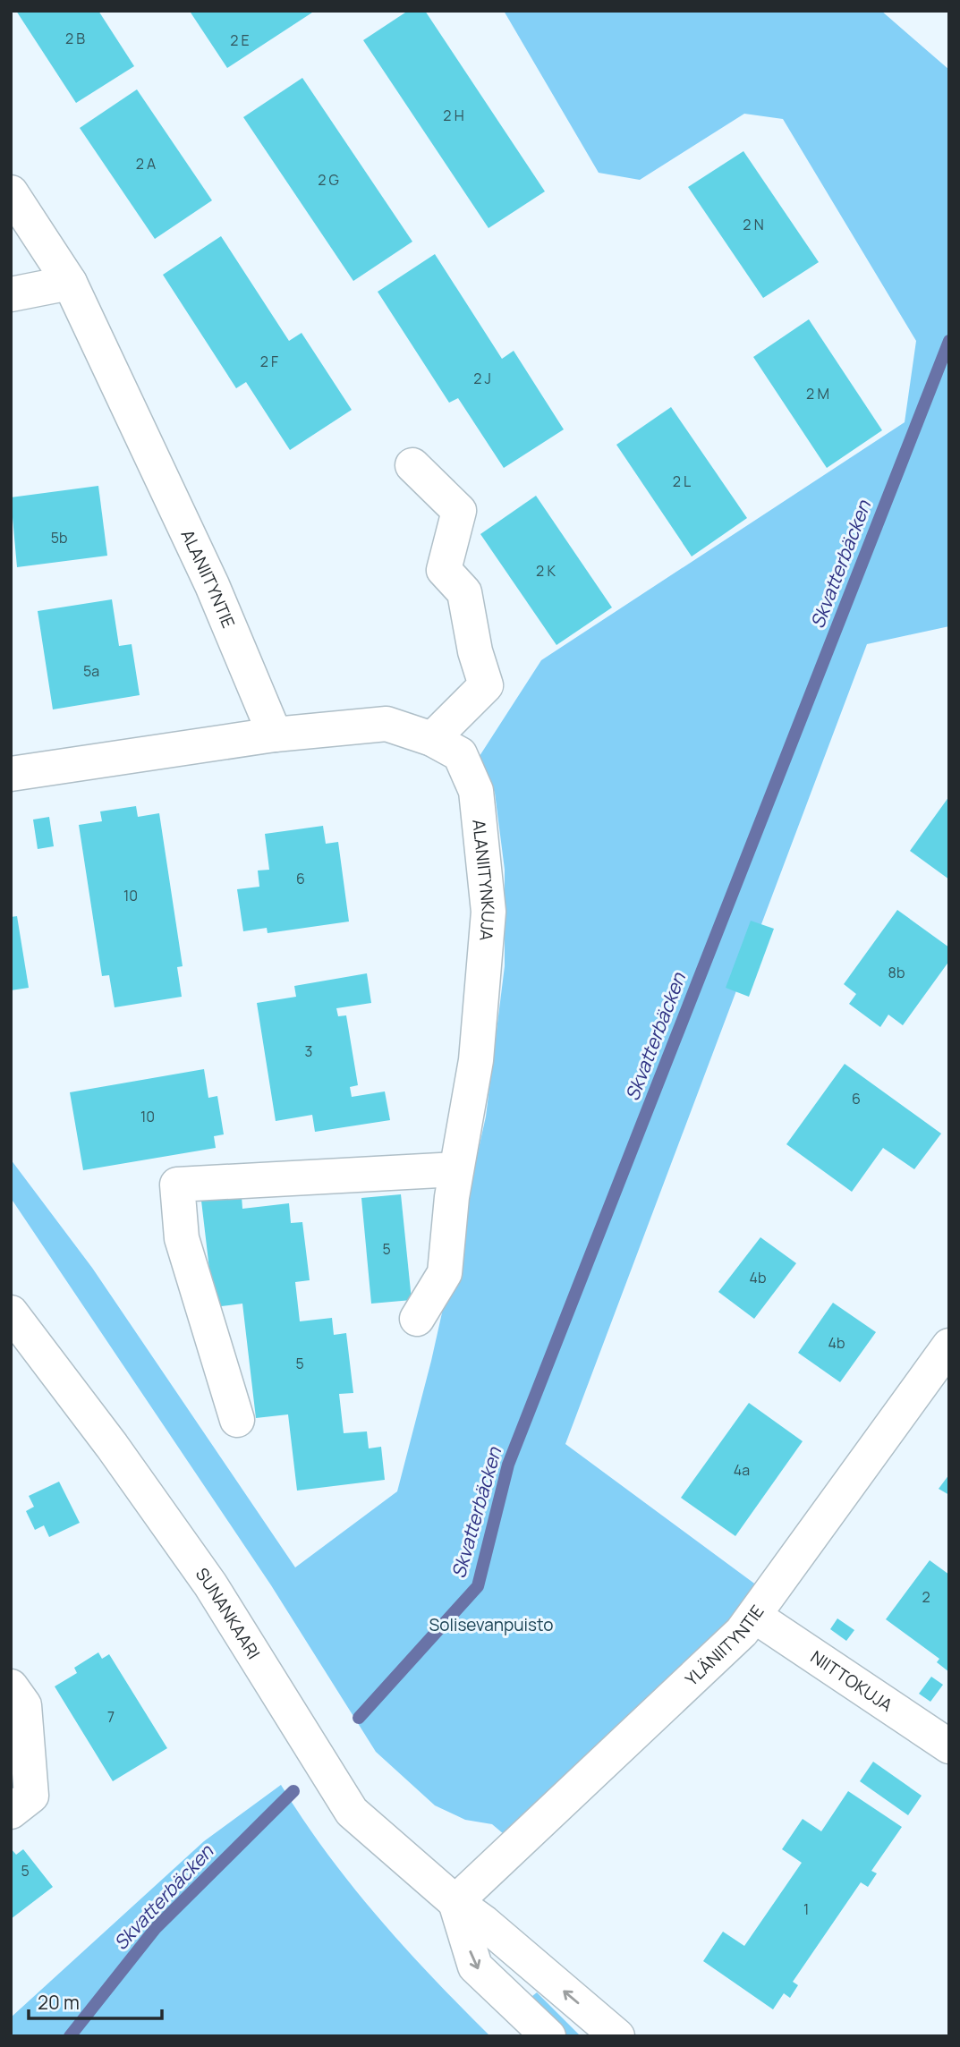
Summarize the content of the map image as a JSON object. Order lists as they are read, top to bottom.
{
  "streets": {
    "street": [
      "ALANIITYNTIE",
      "ALANIITYNKUJA",
      "SUNANKAARI",
      "YLÄNIITYNTIE",
      "NIITTOKUJA"
    ]
  },
  "crossings": [
    ["ALANIITYNTIE", "ALANIITYNKUJA"],
    ["SUNANKAARI", "YLÄNIITYNTIE"],
    ["YLÄNIITYNTIE", "NIITTOKUJA"]
  ],
  "water": ["Skvatterbäcken"],
  "parks": ["Solisevanpuisto"],
  "house_numbers": [
    "2 B",
    "2 E",
    "2 H",
    "2 A",
    "2 G",
    "2 N",
    "2 F",
    "2 J",
    "2 M",
    "2 L",
    "5b",
    "2 K",
    "5a",
    "6",
    "10",
    "8b",
    "3",
    "6",
    "10",
    "5",
    "4b",
    "4b",
    "5",
    "4a",
    "2",
    "7",
    "5",
    "1"
  ],
  "scale_bar": "20 m"
}
